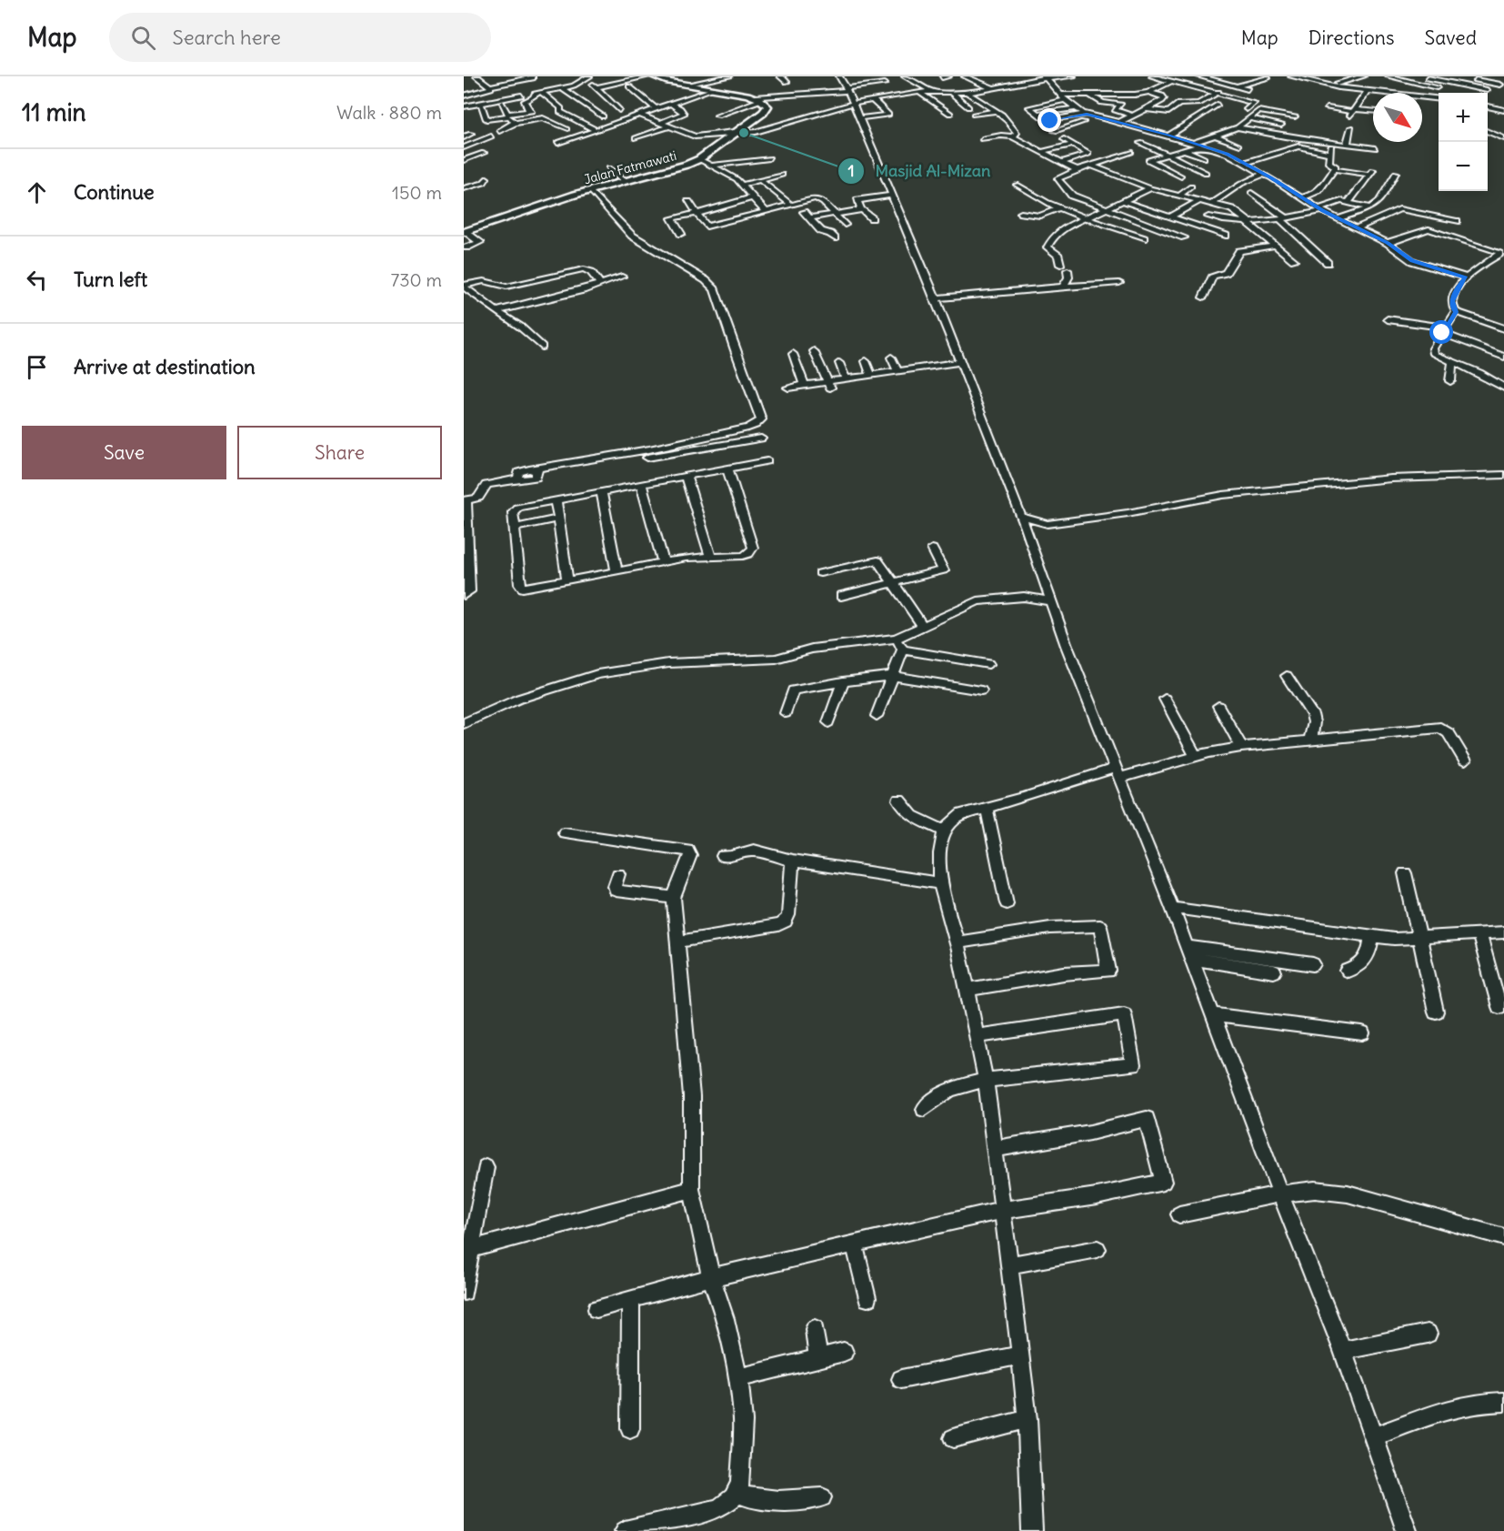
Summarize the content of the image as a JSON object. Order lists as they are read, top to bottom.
{
  "streets": {
    "street": ["Jalan Fatmawati"]
  },
  "places": ["Masjid Al-Mizan"],
  "north": "bottom right",
  "page": {
    "header": "Map",
    "search": "Search here",
    "nav": ["Map", "Directions", "Saved"],
    "heading": ["11 min", "Walk · 880 m"],
    "map_buttons": ["+", "−"],
    "list": [
      ["Continue", "150 m"],
      ["Turn left", "730 m"],
      "Arrive at destination"
    ],
    "buttons": ["Save", "Share"]
  }
}
